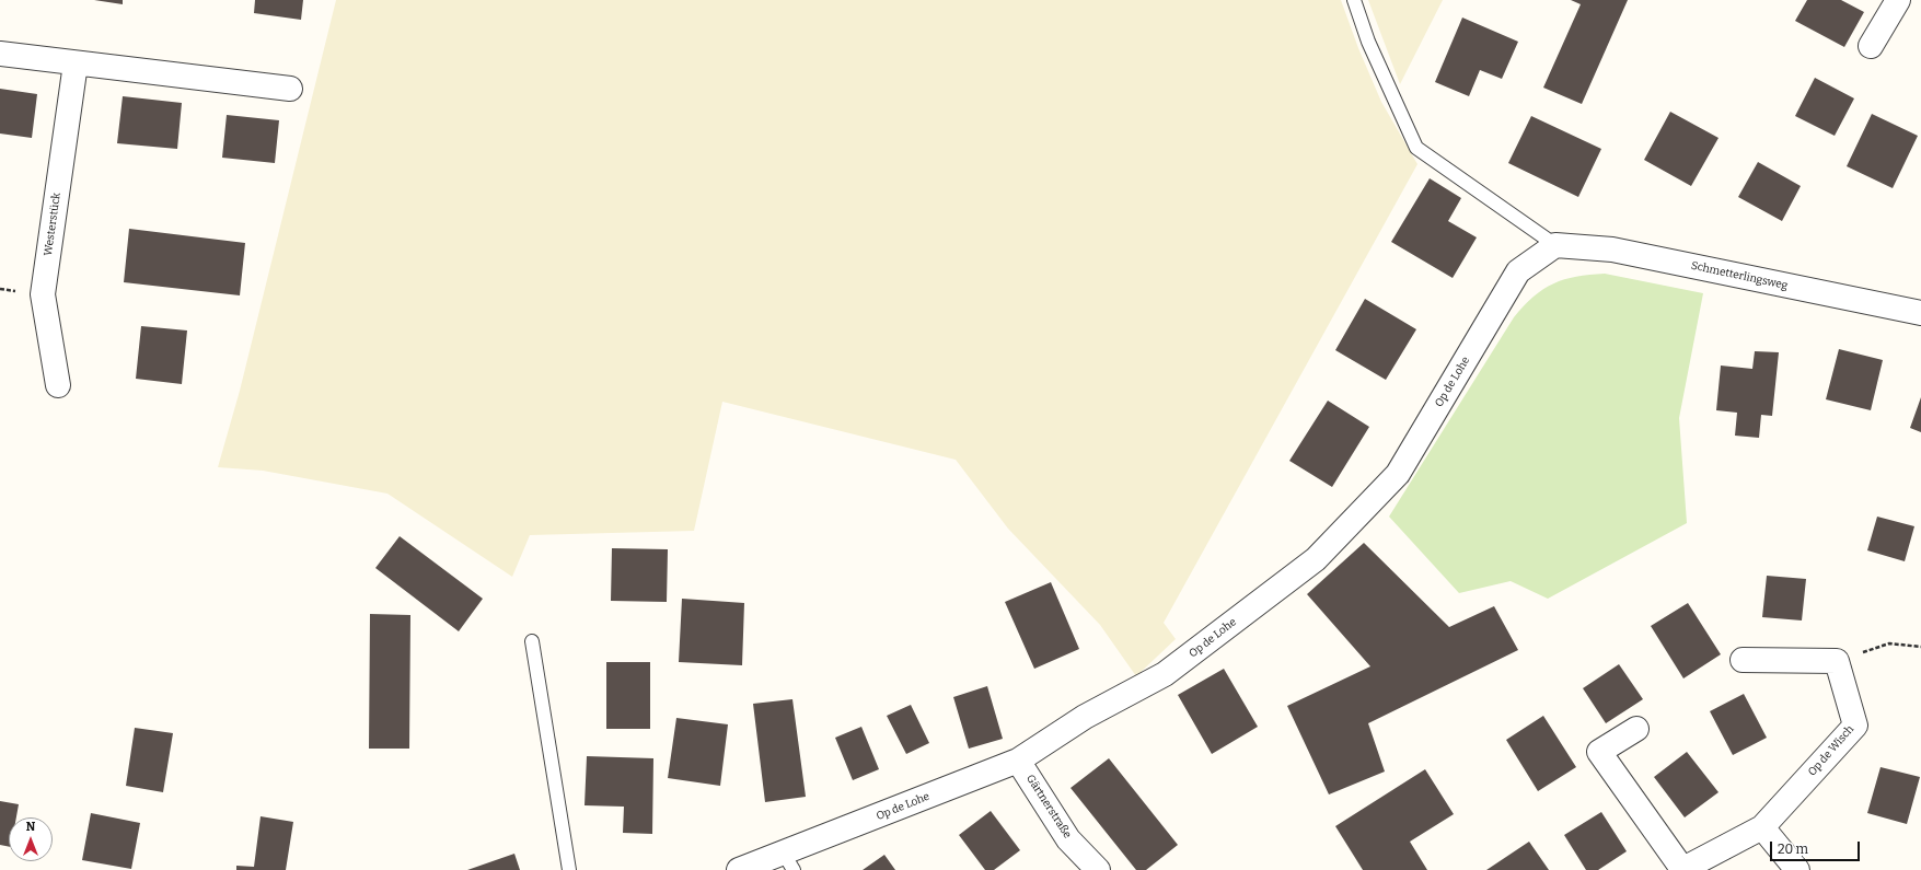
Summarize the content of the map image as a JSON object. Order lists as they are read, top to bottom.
{
  "streets": {
    "street": [
      "Westerstück",
      "Schmetterlingsweg",
      "Op de Lohe",
      "Op de Wisch",
      "Gärtnerstraße"
    ]
  },
  "crossings": [
    ["Schmetterlingsweg", "Op de Lohe"],
    ["Op de Lohe", "Gärtnerstraße"]
  ],
  "scale_bar": "20 m",
  "north": "top"
}
